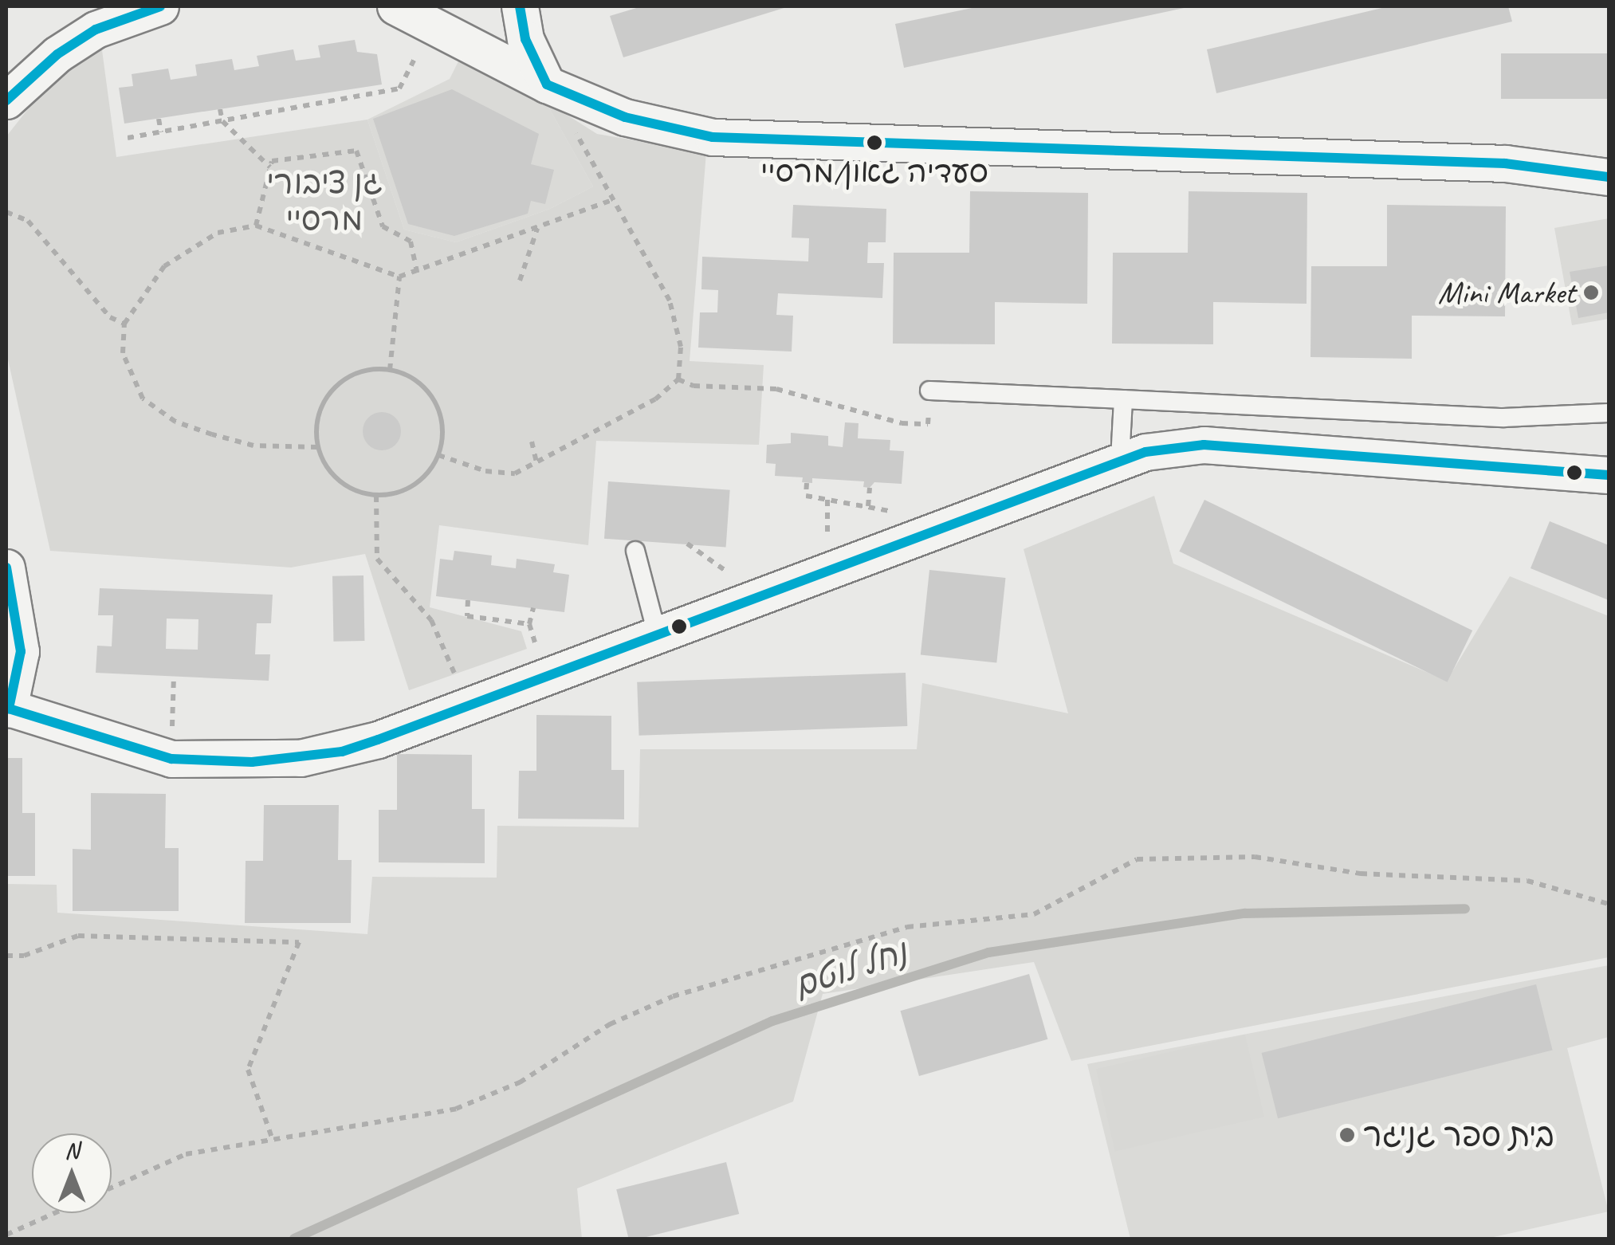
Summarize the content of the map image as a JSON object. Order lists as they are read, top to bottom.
{
  "water": ["נחל לוטם"],
  "parks": ["גן ציבורי מרסיי"],
  "places": ["סעדיה גאון/מרסיי", "Mini Market", "בית ספר גניגר"],
  "north": "top"
}
